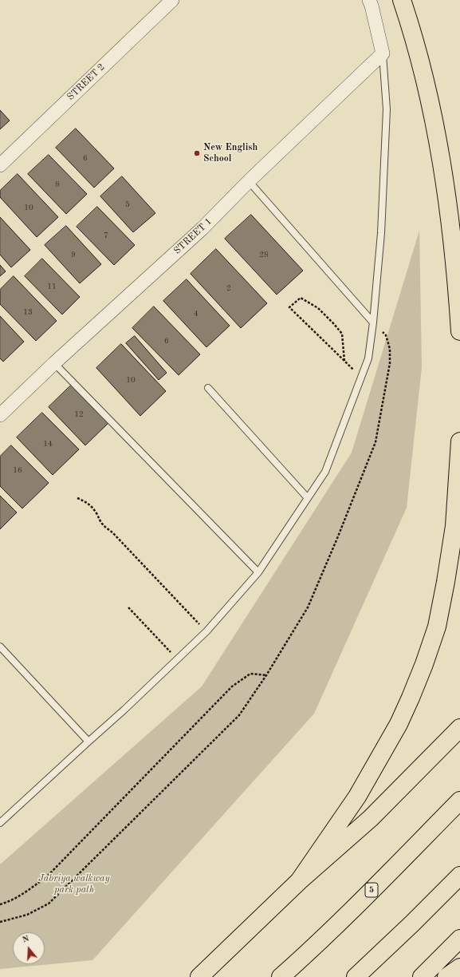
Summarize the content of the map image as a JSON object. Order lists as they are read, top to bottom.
{
  "streets": {
    "highway": ["5"],
    "street": ["STREET 2", "STREET 1"]
  },
  "parks": ["Jabriya walkway park path"],
  "places": ["New English School"],
  "house_numbers": [
    "6",
    "8",
    "5",
    "10",
    "7",
    "9",
    "28",
    "11",
    "2",
    "13",
    "4",
    "6",
    "10",
    "12",
    "14",
    "16"
  ],
  "north": "top"
}
